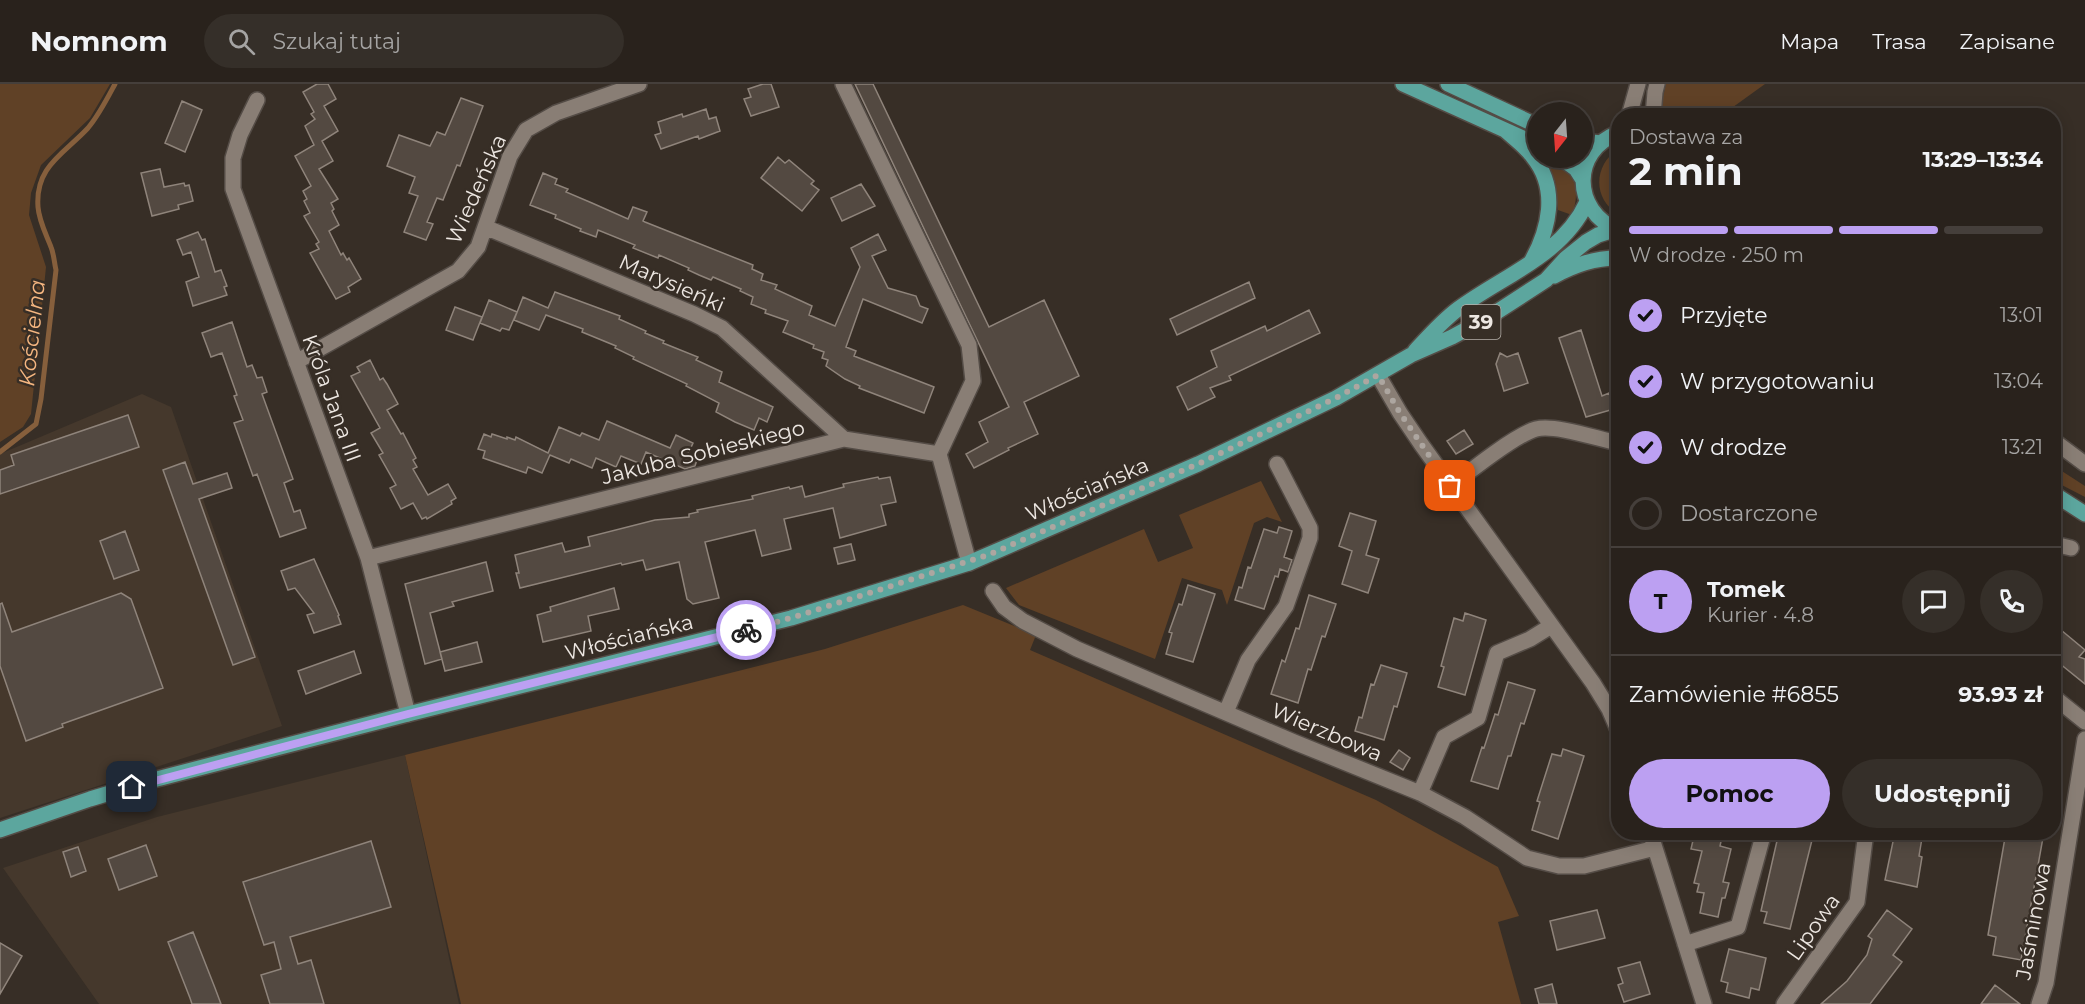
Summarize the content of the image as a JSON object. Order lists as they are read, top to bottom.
{
  "streets": {
    "main road": ["39", "Włościańska"],
    "street": [
      "Wiedeńska",
      "Marysieńki",
      "Króla Jana III",
      "Jakuba Sobieskiego",
      "Wierzbowa",
      "Jaśminowa",
      "Lipowa"
    ]
  },
  "crossings": [
    ["Wiedeńska", "Marysieńki"],
    ["Wiedeńska", "Króla Jana III"],
    ["Marysieńki", "Jakuba Sobieskiego"],
    ["39", "Włościańska"],
    ["Króla Jana III", "Jakuba Sobieskiego"],
    ["Króla Jana III", "Włościańska"]
  ],
  "water": ["Kościelna"],
  "north": "bottom",
  "page": {
    "header": "Nomnom",
    "search": "Szukaj tutaj",
    "nav": ["Mapa", "Trasa", "Zapisane"],
    "heading": ["2 min", "Dostawa za", "13:29–13:34"],
    "panel": [
      "Tomek",
      "Kurier · 4.8",
      "Zamówienie #6855",
      "93.93 zł"
    ],
    "bar": "W drodze · 250 m",
    "list": [
      ["Przyjęte", "13:01"],
      ["W przygotowaniu", "13:04"],
      ["W drodze", "13:21"],
      "Dostarczone"
    ],
    "round": "T",
    "buttons": ["Pomoc", "Udostępnij"]
  }
}
